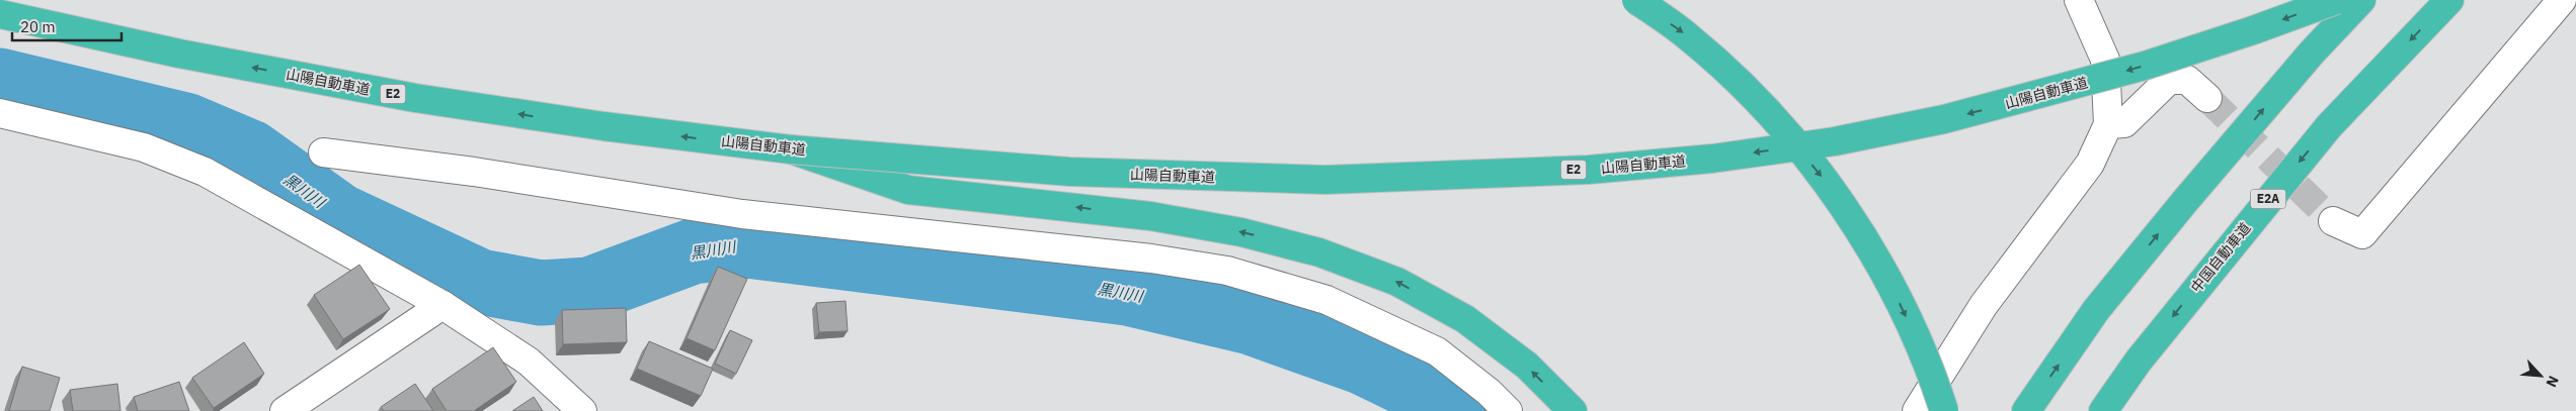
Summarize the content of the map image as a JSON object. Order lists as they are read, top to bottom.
{
  "streets": {
    "highway": [
      "山陽自動車道",
      "E2",
      "E2A",
      "中国自動車道"
    ]
  },
  "water": ["黒川川"],
  "scale_bar": "20 m",
  "north": "bottom right"
}
